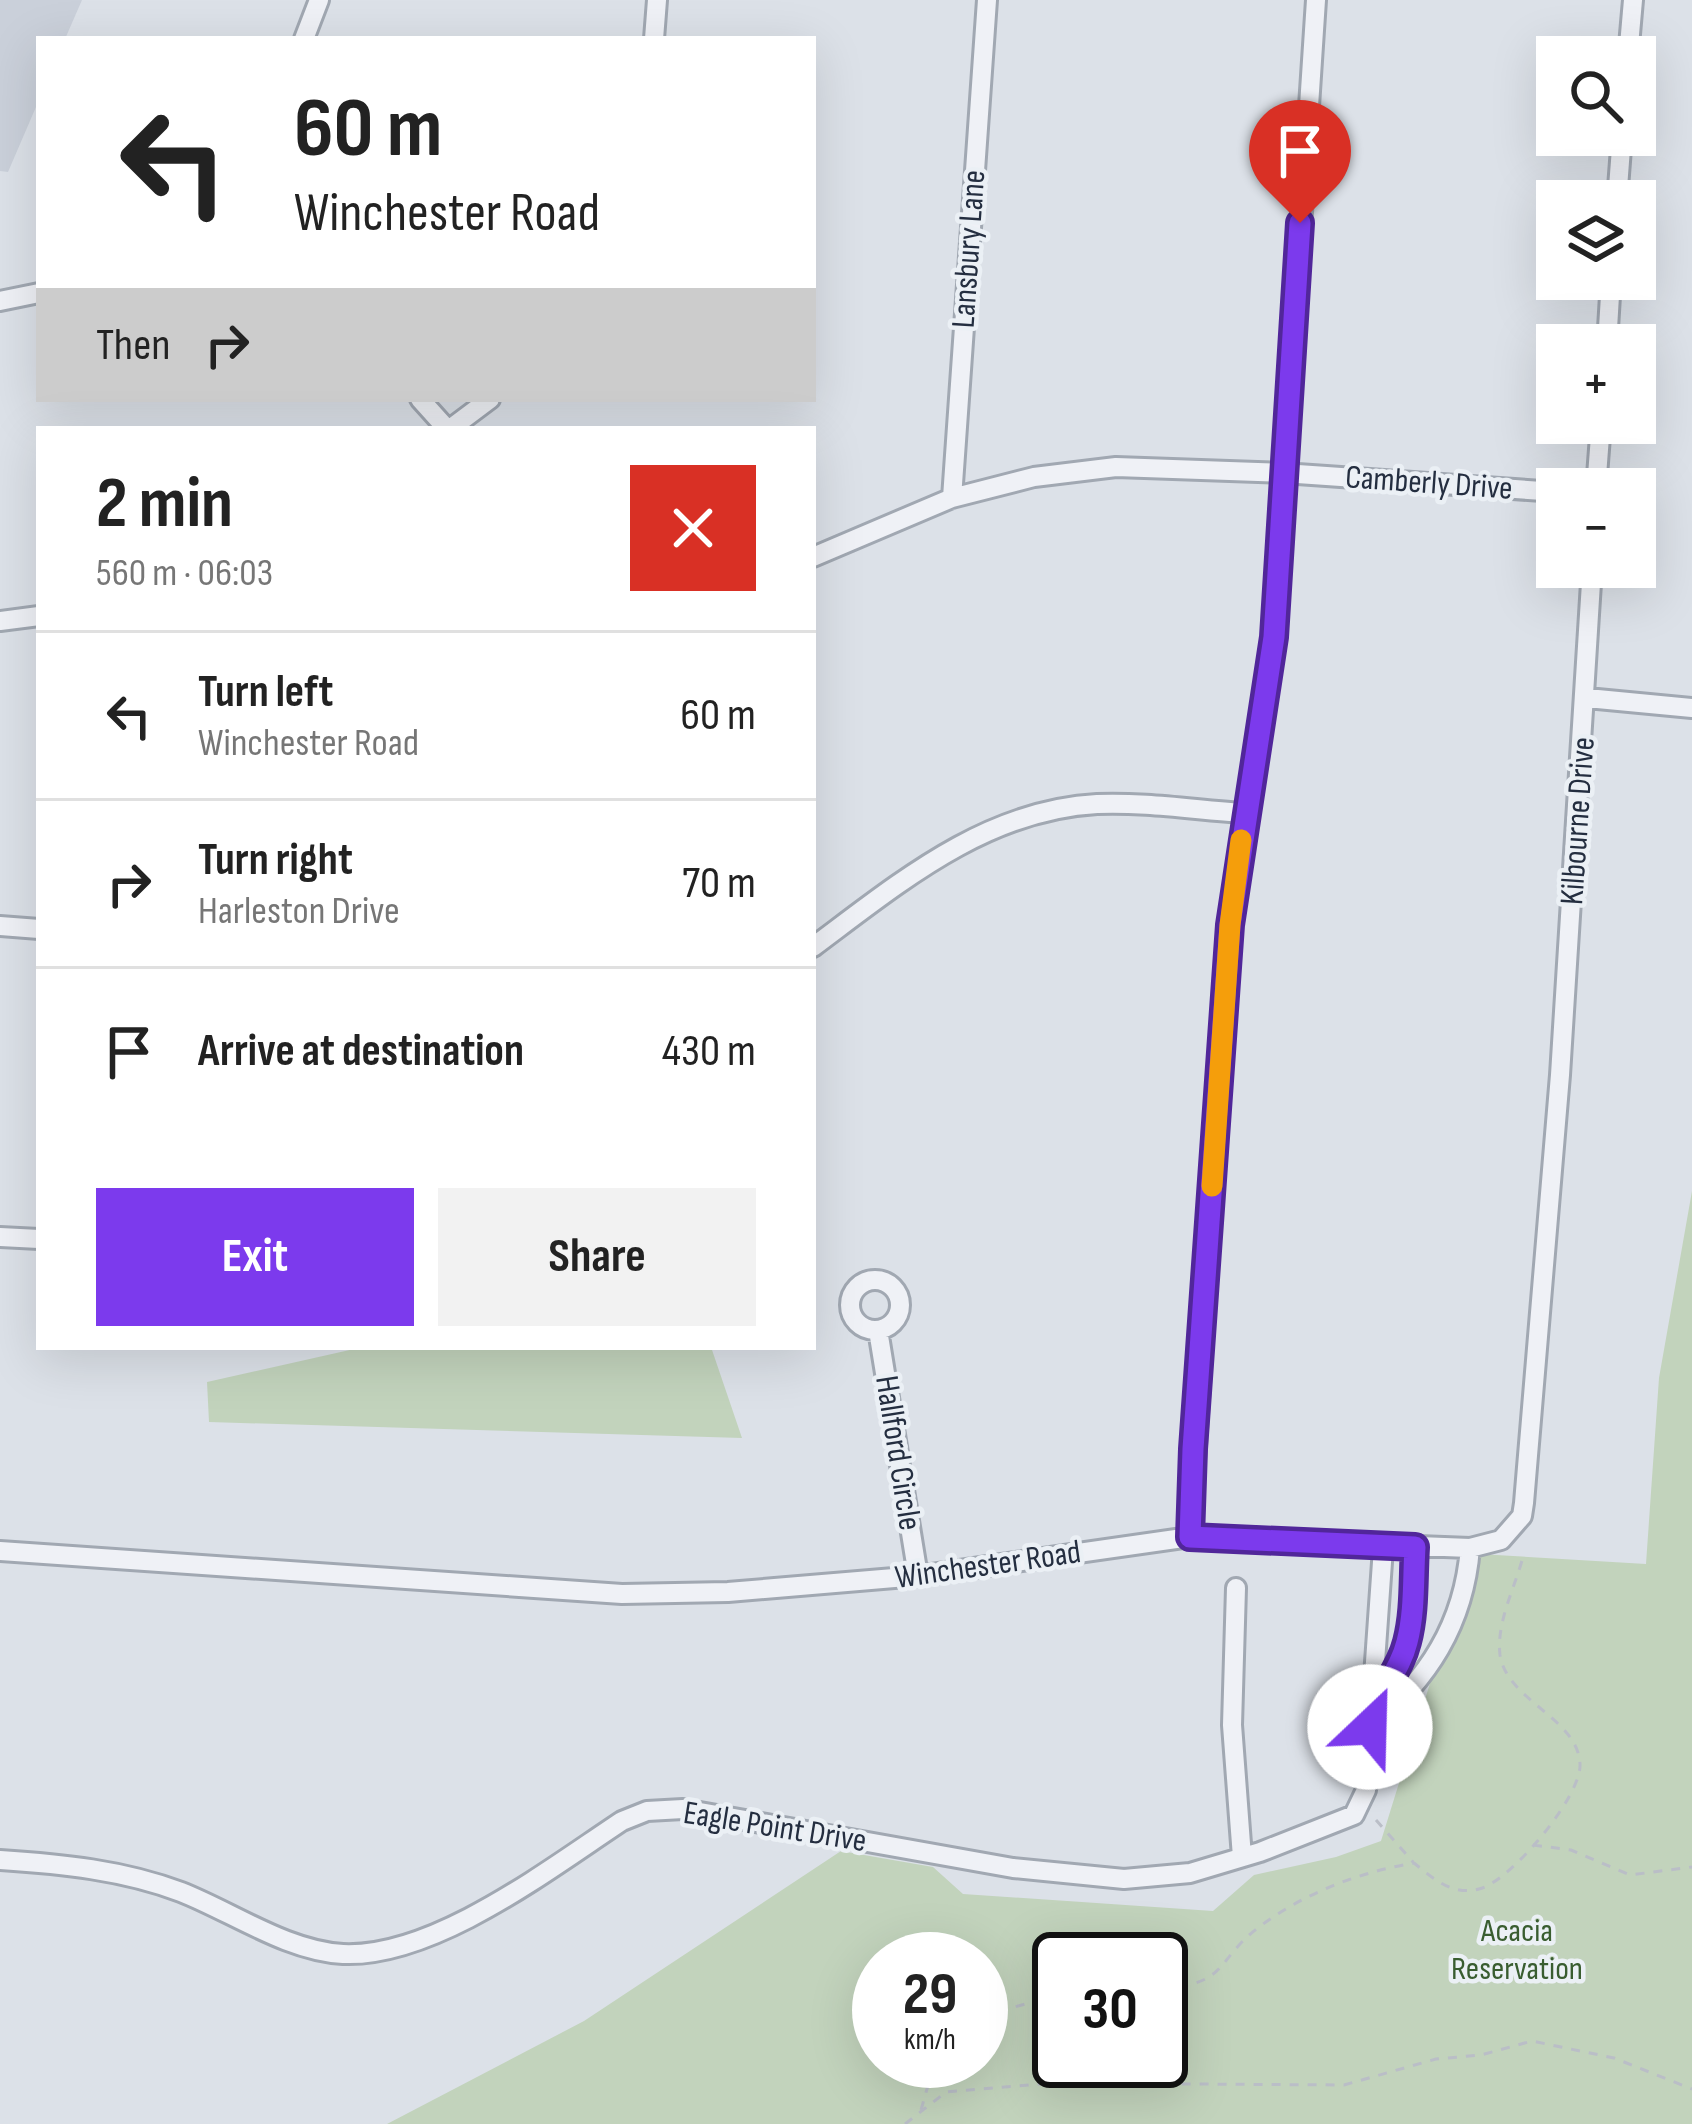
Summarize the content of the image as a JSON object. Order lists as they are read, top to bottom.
{
  "streets": {
    "street": [
      "Lansbury Lane",
      "Camberly Drive",
      "Kilbourne Drive",
      "Hallford Circle",
      "Winchester Road",
      "Eagle Point Drive"
    ]
  },
  "crossings": [
    ["Lansbury Lane", "Camberly Drive"],
    ["Kilbourne Drive", "Winchester Road"],
    ["Hallford Circle", "Winchester Road"]
  ],
  "parks": ["Acacia Reservation"],
  "page": {
    "map_buttons": ["+", "−"],
    "turn": ["60 m", "Winchester Road"],
    "then": "Then",
    "heading": ["2 min", "560 m · 06:03"],
    "list": [
      {
        "name": "Turn left",
        "note": "Winchester Road",
        "value": "60 m"
      },
      {
        "name": "Turn right",
        "note": "Harleston Drive",
        "value": "70 m"
      },
      {
        "name": "Arrive at destination",
        "value": "430 m"
      }
    ],
    "buttons": ["Exit", "Share"],
    "speed": "29 km/h",
    "limit": "30"
  }
}
